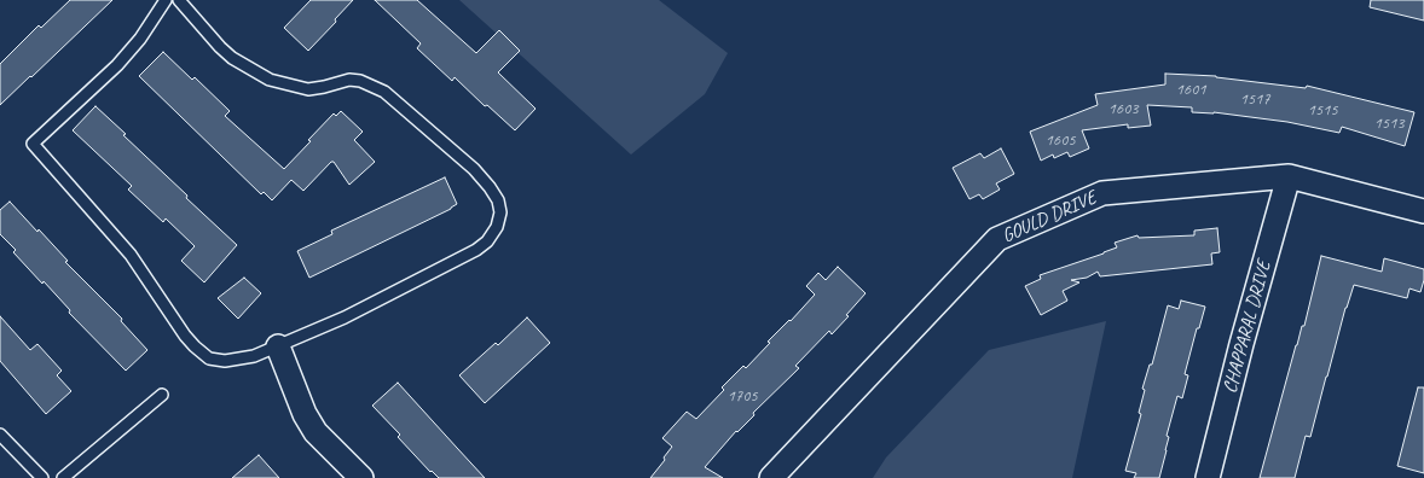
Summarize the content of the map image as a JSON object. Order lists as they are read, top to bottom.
{
  "streets": {
    "street": ["GOULD DRIVE", "CHAPPARAL DRIVE"]
  },
  "crossings": [
    ["GOULD DRIVE", "CHAPPARAL DRIVE"]
  ],
  "house_numbers": [
    "1601",
    "1517",
    "1603",
    "1515",
    "1513",
    "1605",
    "1705"
  ]
}
